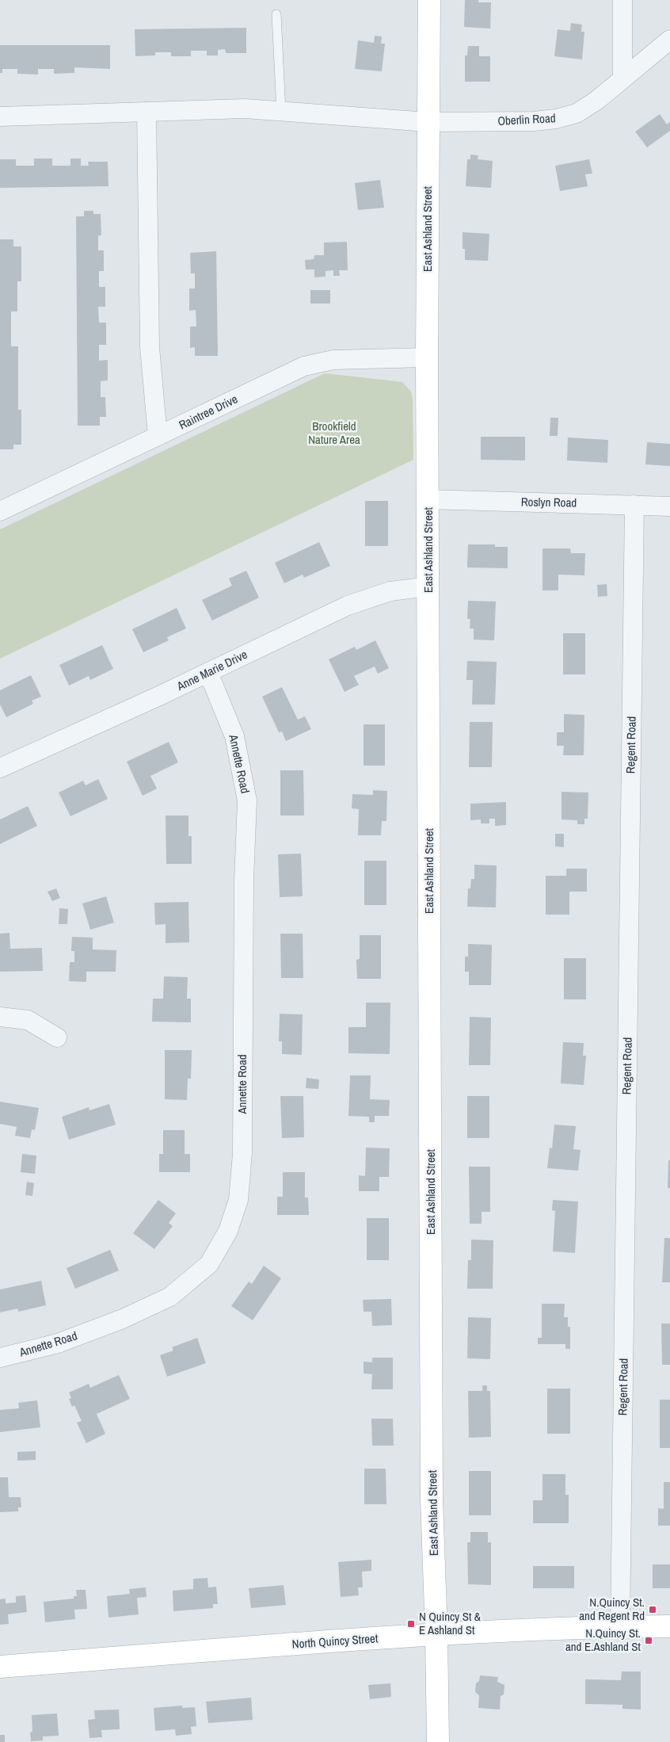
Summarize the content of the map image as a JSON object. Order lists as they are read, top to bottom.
{
  "streets": {
    "main road": ["East Ashland Street", "North Quincy Street"],
    "street": [
      "Oberlin Road",
      "Raintree Drive",
      "Roslyn Road",
      "Anne Marie Drive",
      "Regent Road",
      "Annette Road"
    ]
  },
  "crossings": [
    ["Oberlin Road", "East Ashland Street"],
    ["East Ashland Street", "Raintree Drive"],
    ["East Ashland Street", "Roslyn Road"],
    ["East Ashland Street", "Anne Marie Drive"],
    ["East Ashland Street", "North Quincy Street"],
    ["Roslyn Road", "Regent Road"],
    ["Anne Marie Drive", "Annette Road"],
    ["Regent Road", "North Quincy Street"]
  ],
  "parks": ["Brookfield Nature Area"],
  "places": {
    "transit": ["N.Quincy St. and Regent Rd", "N Quincy St & E Ashland St", "N.Quincy St. and E.Ashland St"]
  }
}
